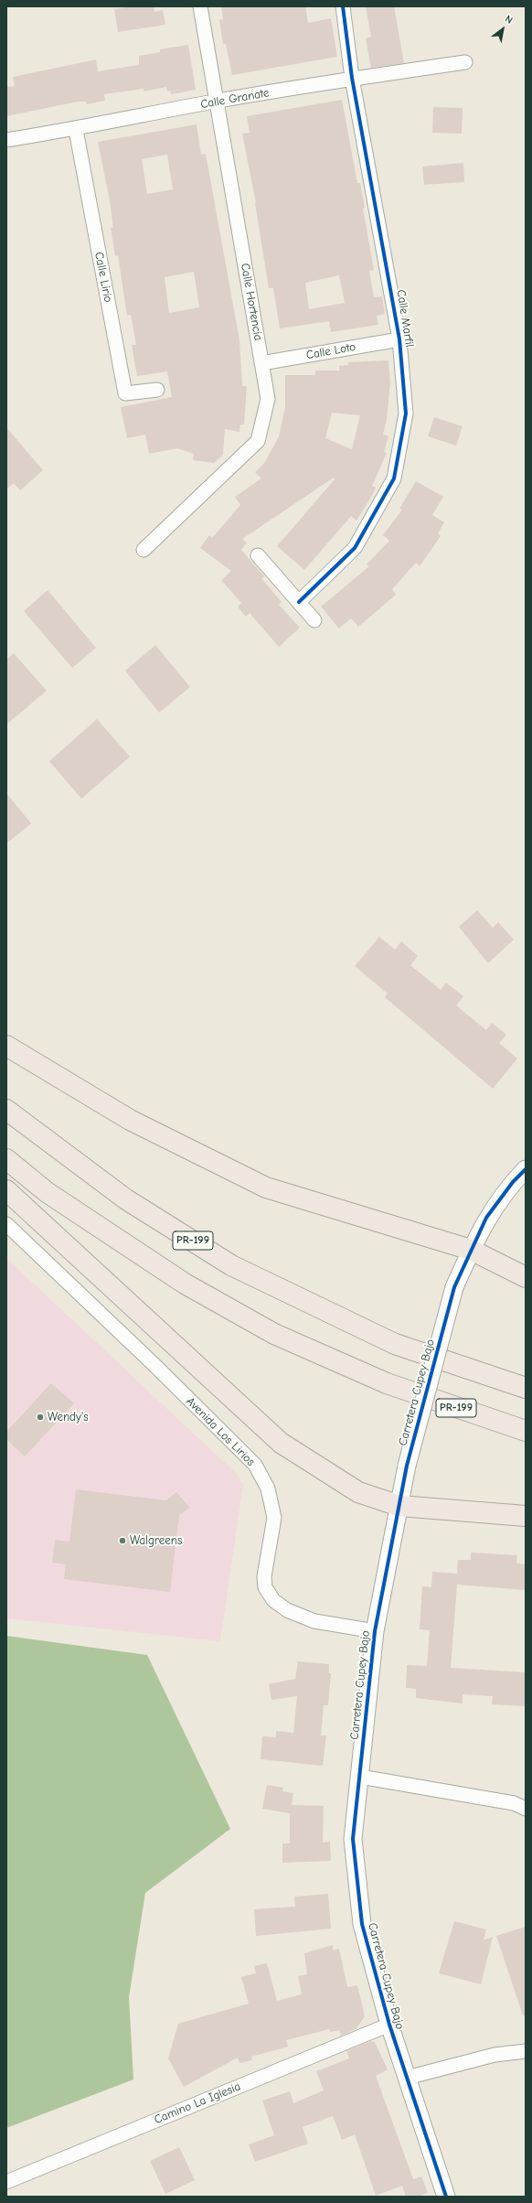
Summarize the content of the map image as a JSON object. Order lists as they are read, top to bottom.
{
  "streets": {
    "main road": ["PR-199"],
    "street": [
      "Calle Granate",
      "Calle Lirio",
      "Calle Hortencia",
      "Calle Marfil",
      "Calle Loto",
      "Carretera Cupey Bajo",
      "Avenida Los Lirios",
      "Camino La Iglesia"
    ]
  },
  "crossings": [
    ["Calle Granate", "Calle Lirio"],
    ["Calle Granate", "Calle Hortencia"],
    ["Calle Granate", "Calle Marfil"],
    ["Calle Hortencia", "Calle Loto"],
    ["Calle Marfil", "Calle Loto"],
    ["Carretera Cupey Bajo", "Avenida Los Lirios"],
    ["Carretera Cupey Bajo", "Camino La Iglesia"]
  ],
  "places": ["Wendy's", "Walgreens"],
  "north": "top right"
}
